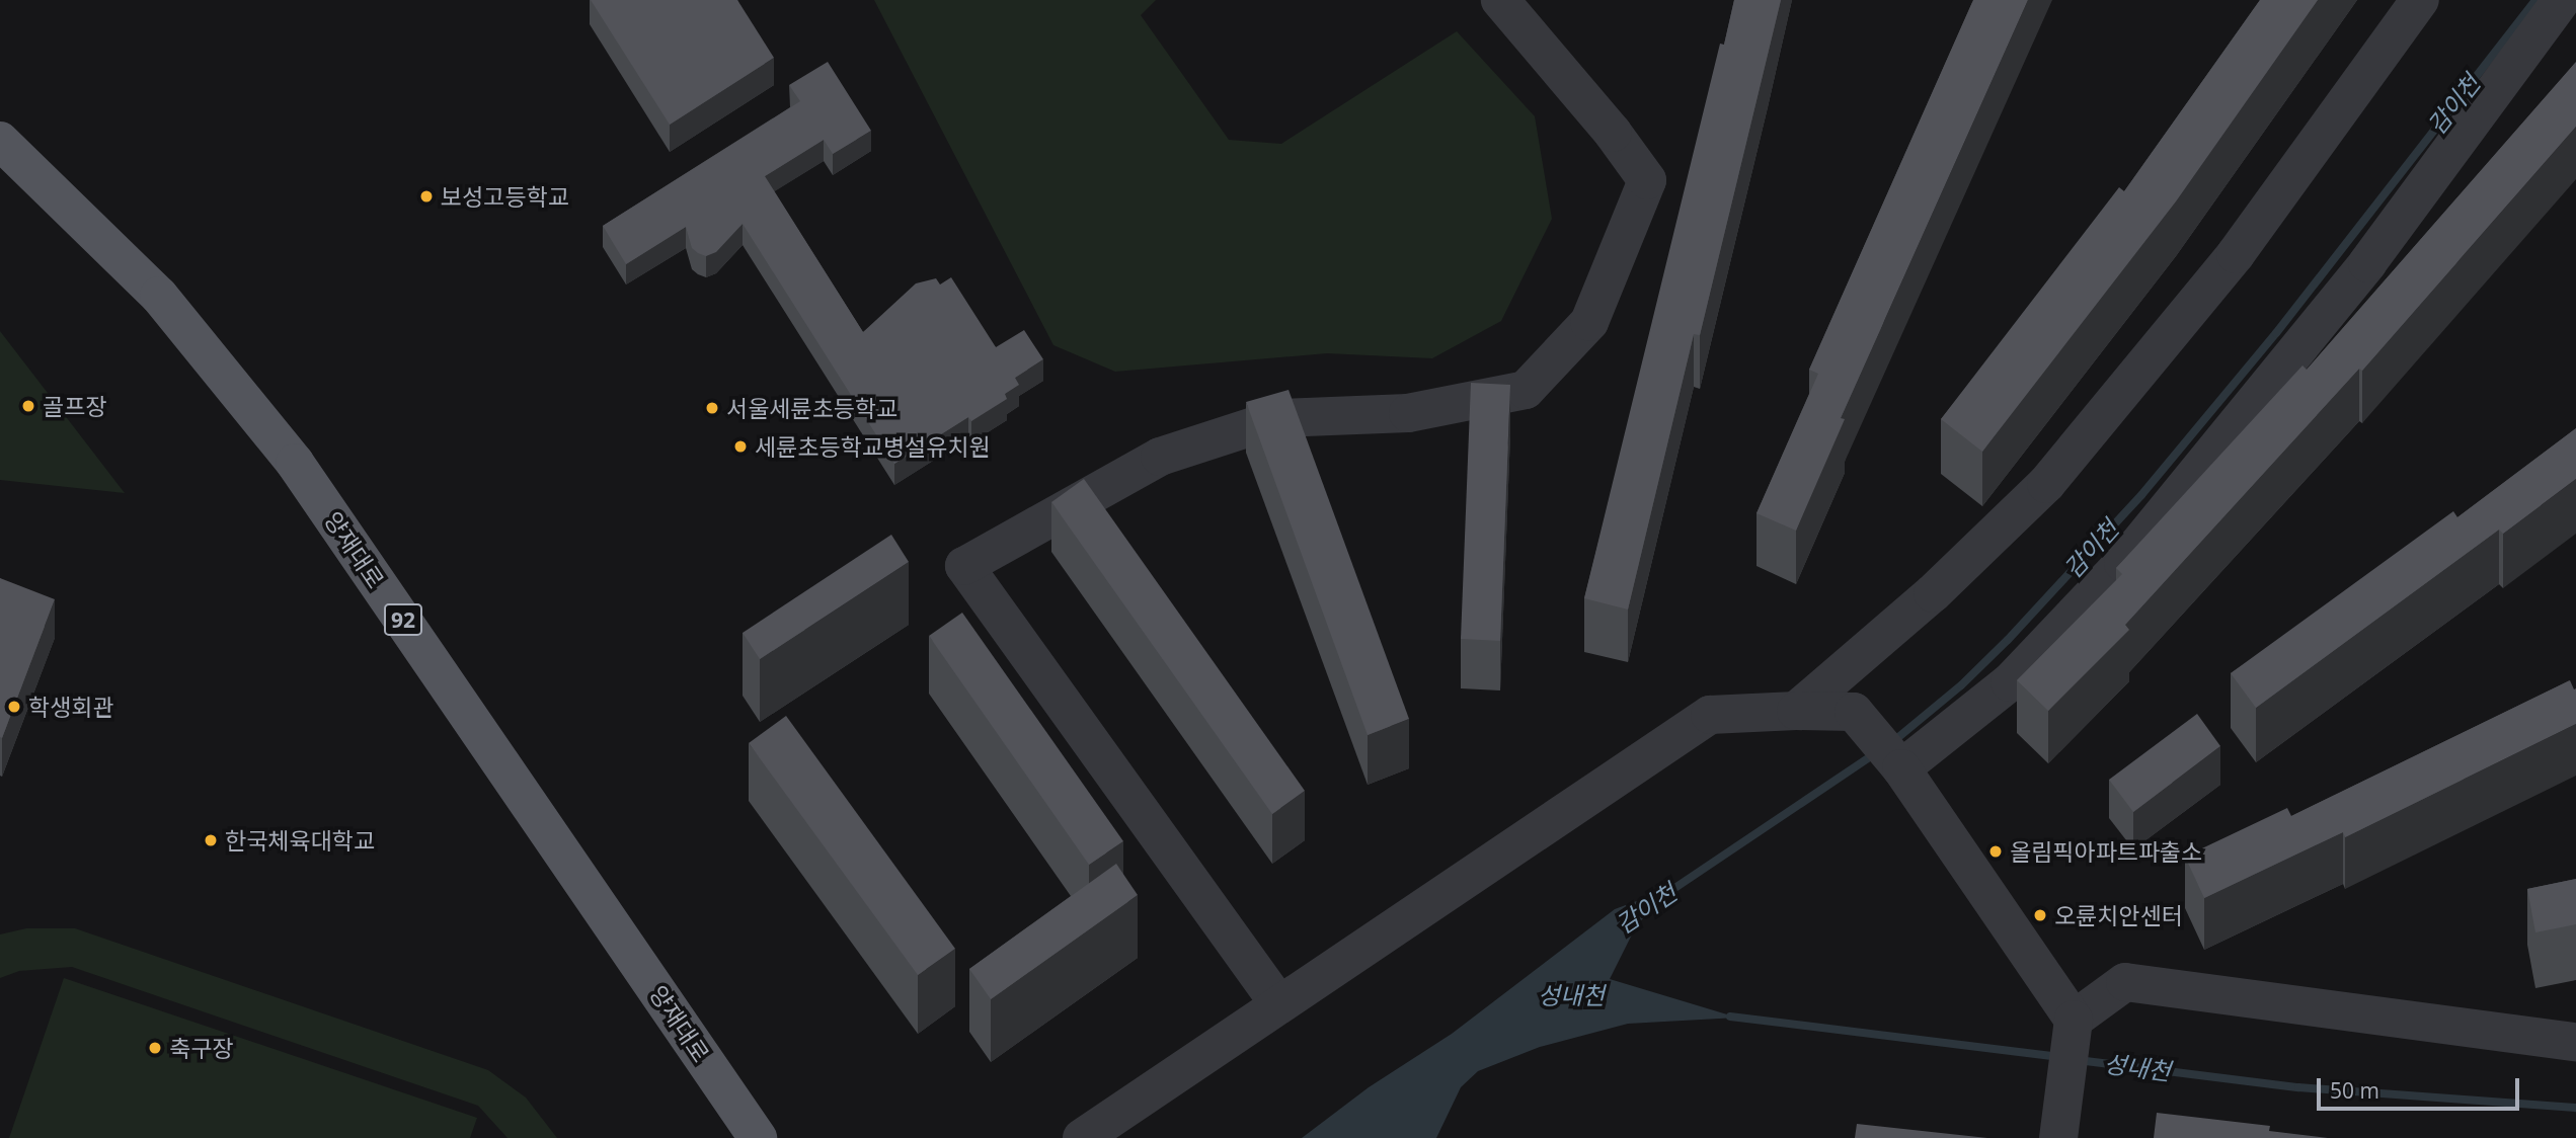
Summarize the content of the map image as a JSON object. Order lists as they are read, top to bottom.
{
  "streets": {
    "main road": ["양재대로", "92"]
  },
  "water": ["감이천", "성내천"],
  "places": [
    "보성고등학교",
    "골프장",
    "서울세륜초등학교",
    "세륜초등학교병설유치원",
    "학생회관",
    "한국체육대학교",
    "올림픽아파트파출소",
    "오륜치안센터",
    "축구장"
  ],
  "scale_bar": "50 m"
}
